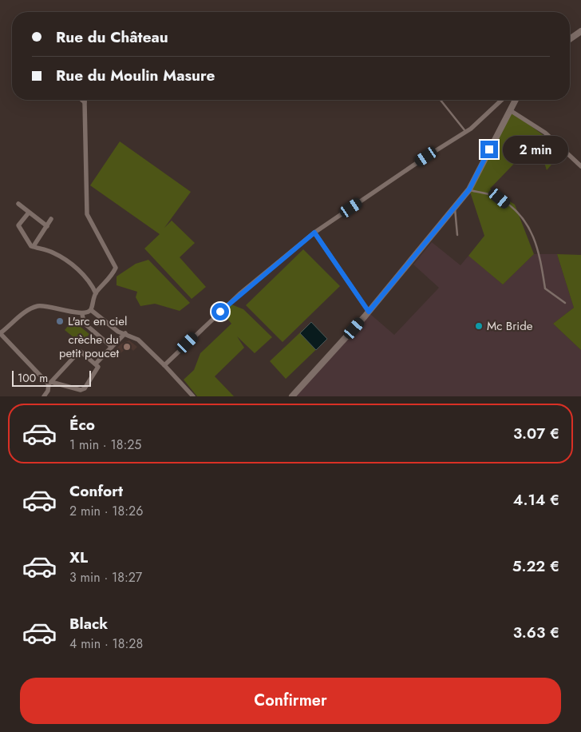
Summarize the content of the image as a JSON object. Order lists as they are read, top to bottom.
{
  "places": ["L'arc en ciel", "Mc Bride", "crèche du petit poucet"],
  "scale_bar": "100 m",
  "page": {
    "banner": ["Rue du Château", "Rue du Moulin Masure"],
    "bubble": "2 min",
    "scale": "100 m",
    "list": [
      {
        "name": "Éco",
        "note": "1 min · 18:25",
        "value": "3.07 €"
      },
      {
        "name": "Confort",
        "note": "2 min · 18:26",
        "value": "4.14 €"
      },
      {
        "name": "XL",
        "note": "3 min · 18:27",
        "value": "5.22 €"
      },
      {
        "name": "Black",
        "note": "4 min · 18:28",
        "value": "3.63 €"
      }
    ],
    "buttons": "Confirmer"
  }
}
